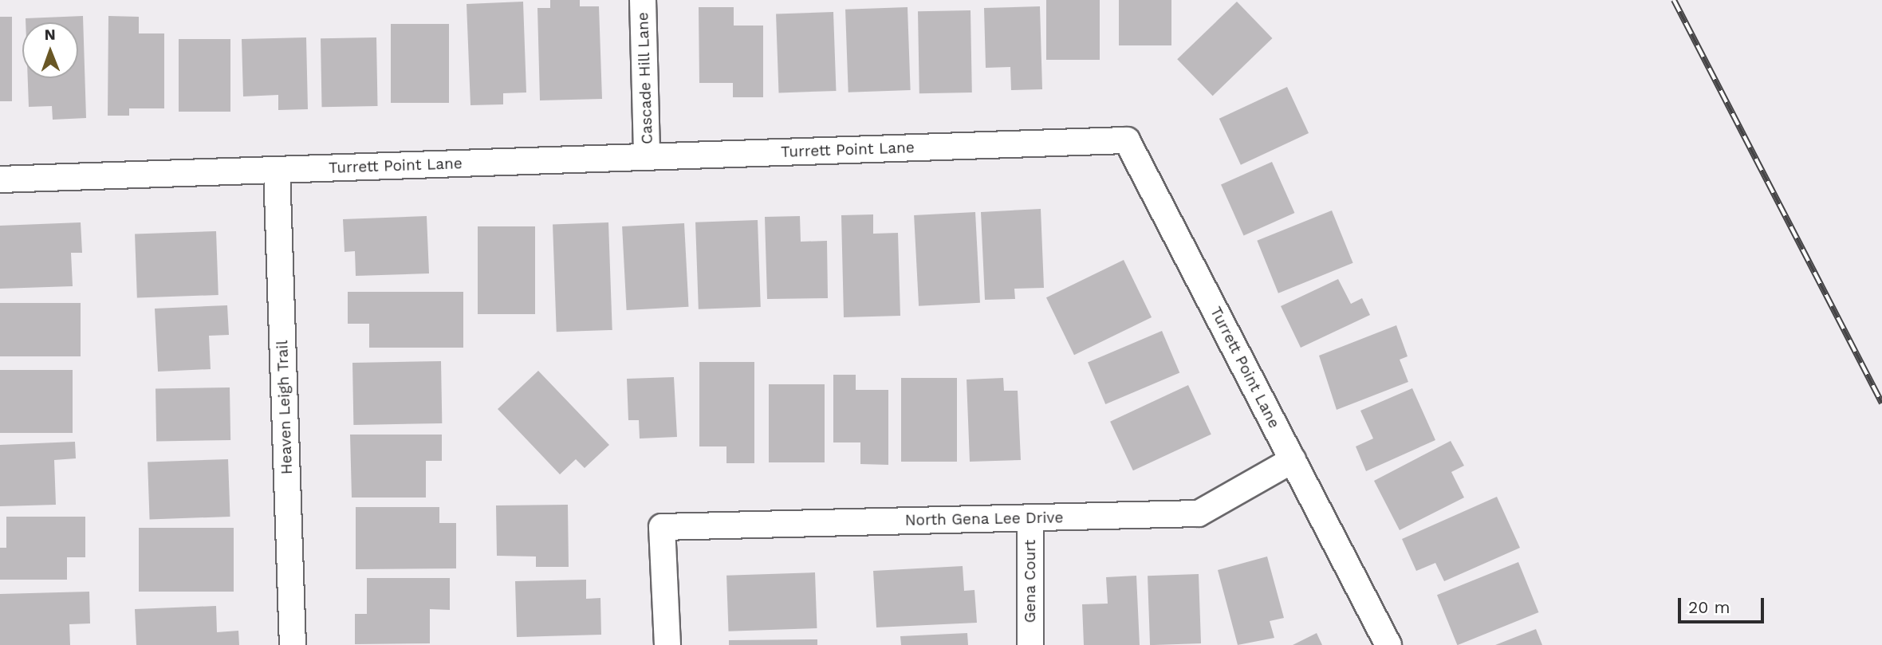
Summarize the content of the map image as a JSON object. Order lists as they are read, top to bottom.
{
  "streets": {
    "street": [
      "Cascade Hill Lane",
      "Turrett Point Lane",
      "Heaven Leigh Trail",
      "North Gena Lee Drive",
      "Gena Court"
    ]
  },
  "crossings": [
    ["Cascade Hill Lane", "Turrett Point Lane"],
    ["Turrett Point Lane", "Heaven Leigh Trail"],
    ["Turrett Point Lane", "North Gena Lee Drive"],
    ["North Gena Lee Drive", "Gena Court"]
  ],
  "scale_bar": "20 m",
  "north": "top"
}
